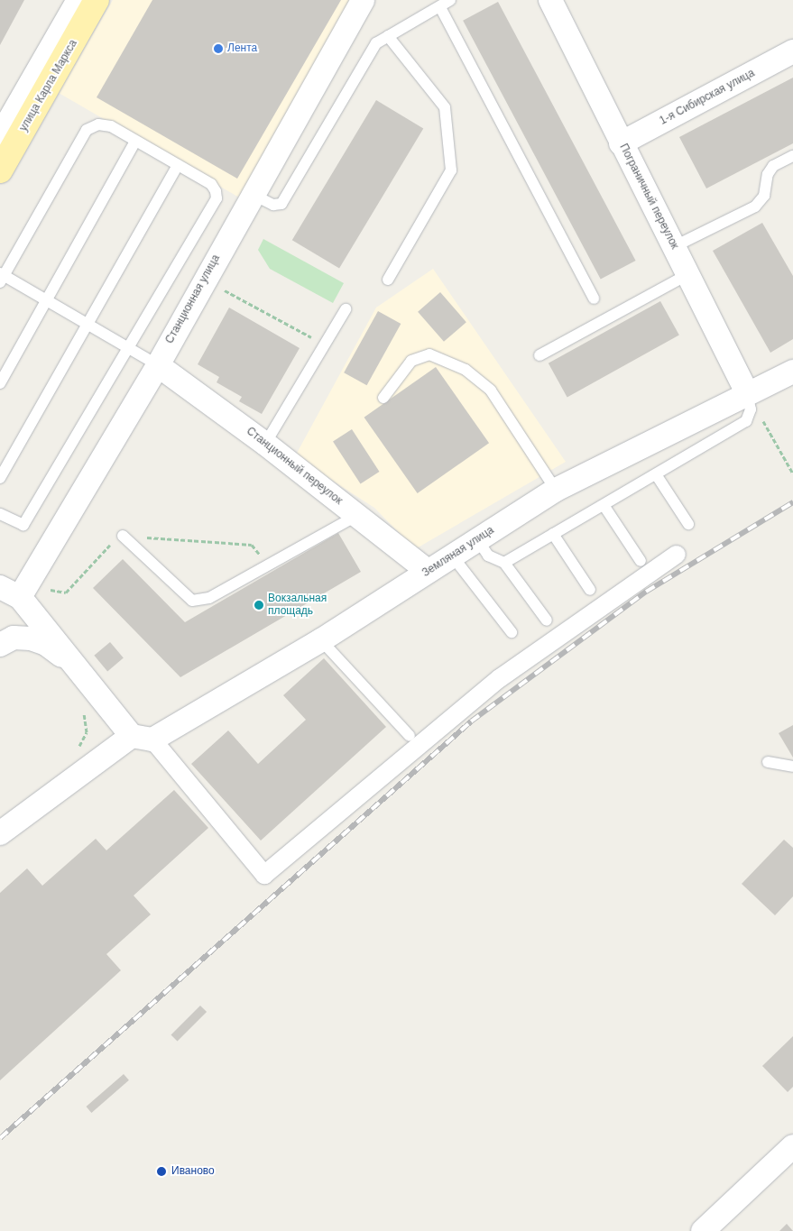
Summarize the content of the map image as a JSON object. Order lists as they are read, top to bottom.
{
  "streets": {
    "main road": ["улица Карла Маркса"],
    "street": [
      "1-я Сибирская улица",
      "Пограничный переулок",
      "Станционная улица",
      "Станционный переулок",
      "Земляная улица"
    ]
  },
  "crossings": [
    ["1-я Сибирская улица", "Пограничный переулок"],
    ["Пограничный переулок", "Земляная улица"],
    ["Станционная улица", "Станционный переулок"],
    ["Станционный переулок", "Земляная улица"]
  ],
  "places": ["Лента", "Вокзальная площадь", "Иваново"]
}
